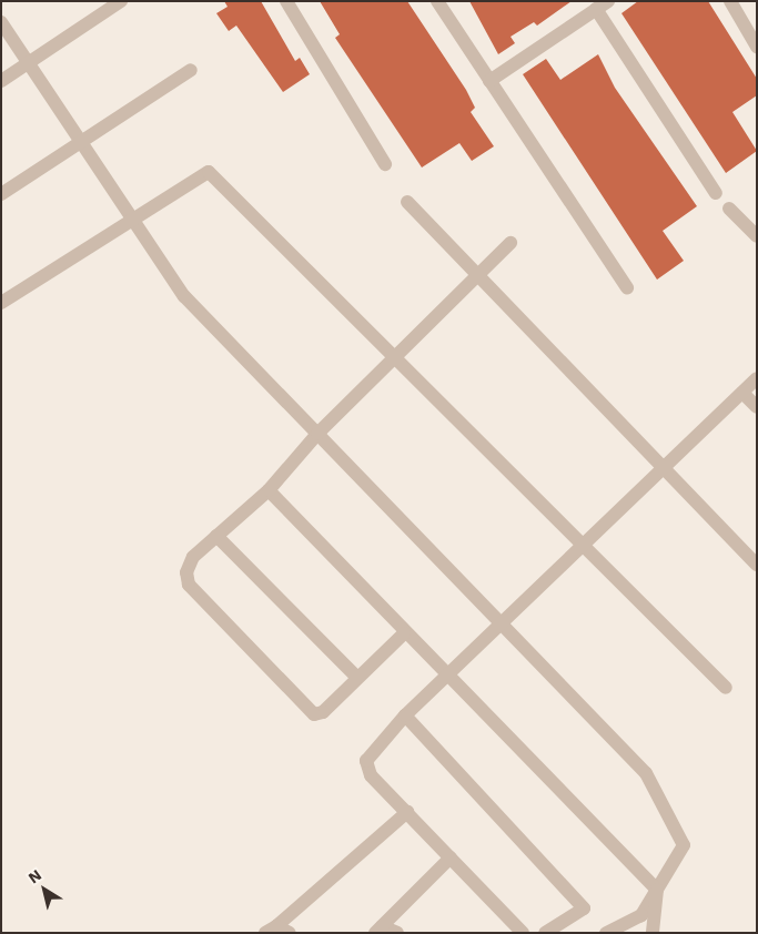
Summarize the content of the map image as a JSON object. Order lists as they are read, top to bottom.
{
  "north": "top left"
}
